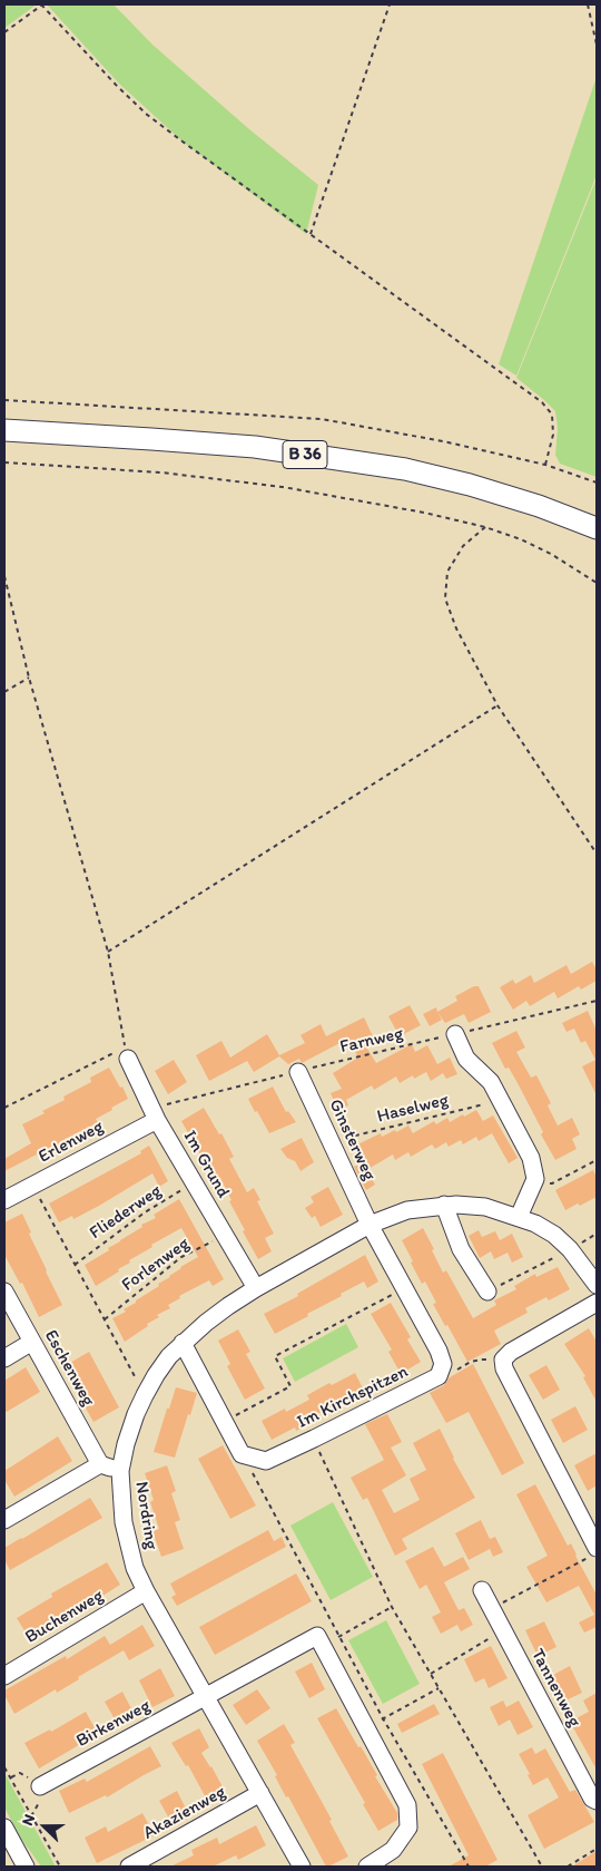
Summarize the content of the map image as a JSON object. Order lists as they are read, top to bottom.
{
  "streets": {
    "main road": ["B 36"],
    "street": [
      "Ginsterweg",
      "Erlenweg",
      "Im Grund",
      "Eschenweg",
      "Im Kirchspitzen",
      "Nordring",
      "Buchenweg",
      "Tannenweg",
      "Birkenweg",
      "Akazienweg"
    ],
    "path": [
      "Farnweg",
      "Haselweg",
      "Fliederweg",
      "Forlenweg"
    ]
  },
  "crossings": [
    ["Farnweg", "Ginsterweg"],
    ["Farnweg", "Erlenweg"],
    ["Farnweg", "Im Grund"],
    ["Haselweg", "Ginsterweg"],
    ["Ginsterweg", "Nordring"],
    ["Erlenweg", "Im Grund"],
    ["Im Grund", "Fliederweg"],
    ["Im Grund", "Forlenweg"],
    ["Im Grund", "Nordring"],
    ["Nordring", "Buchenweg"],
    ["Nordring", "Birkenweg"],
    ["Nordring", "Akazienweg"]
  ],
  "north": "left"
}
